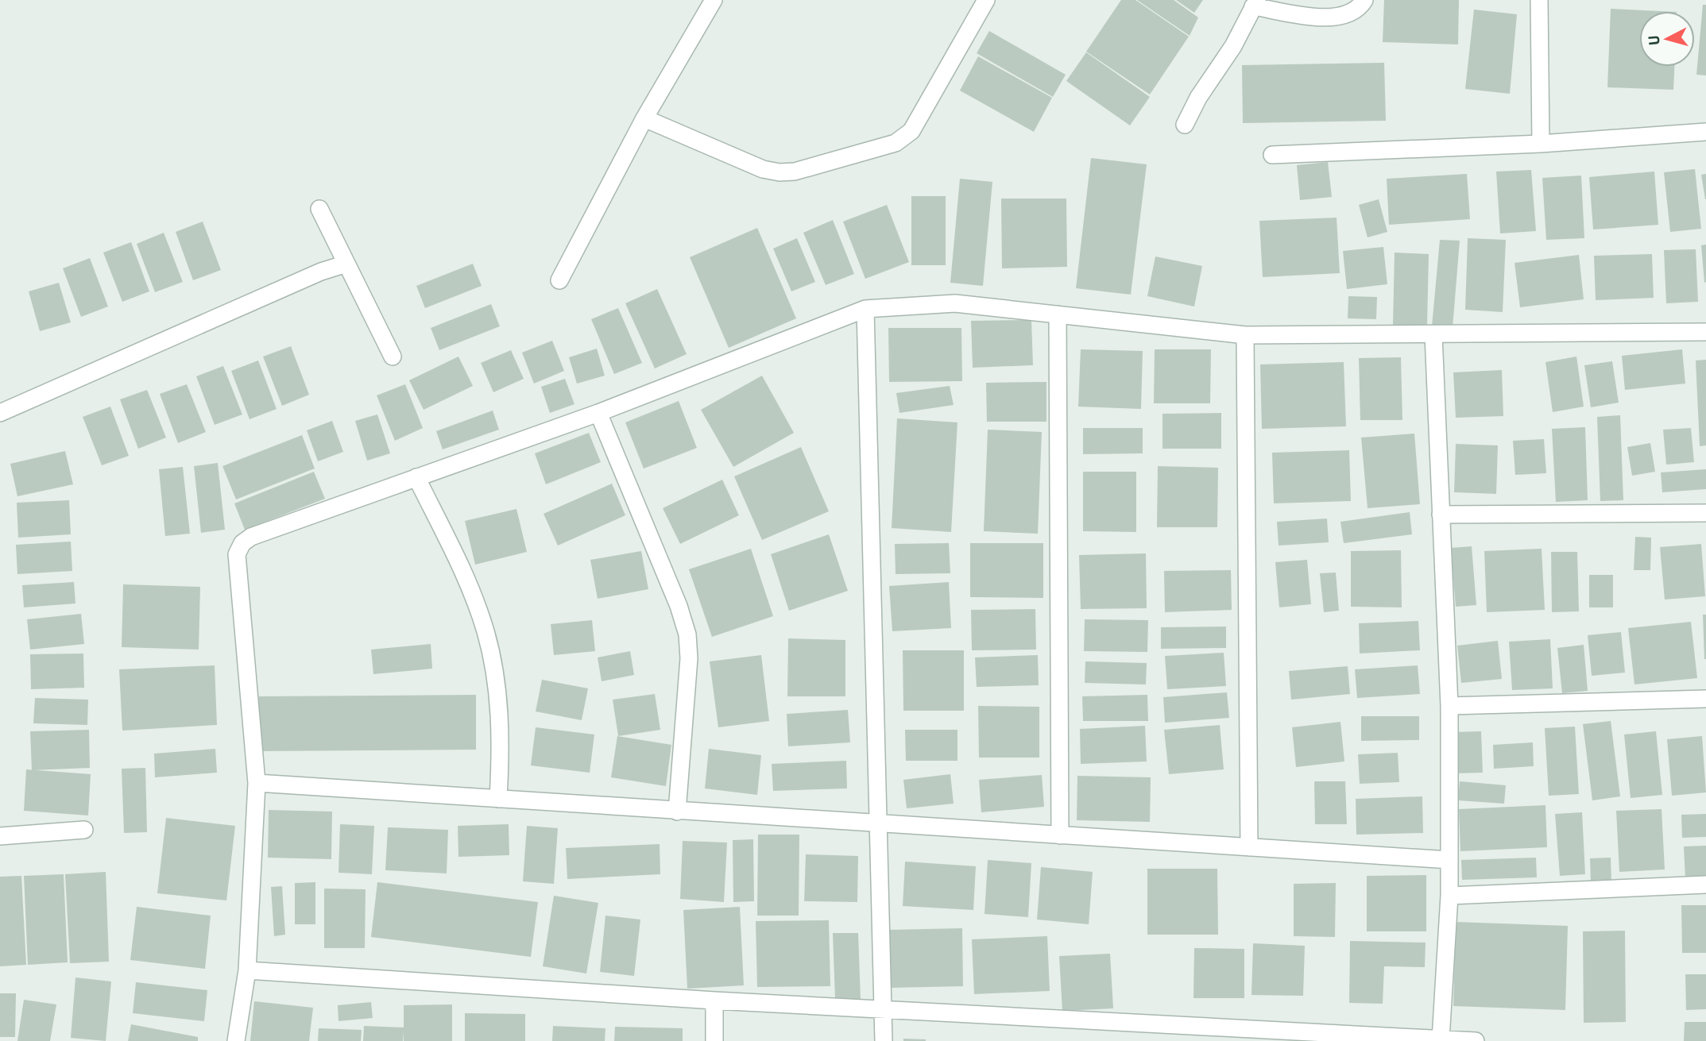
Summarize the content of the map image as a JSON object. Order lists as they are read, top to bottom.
{
  "north": "left"
}
